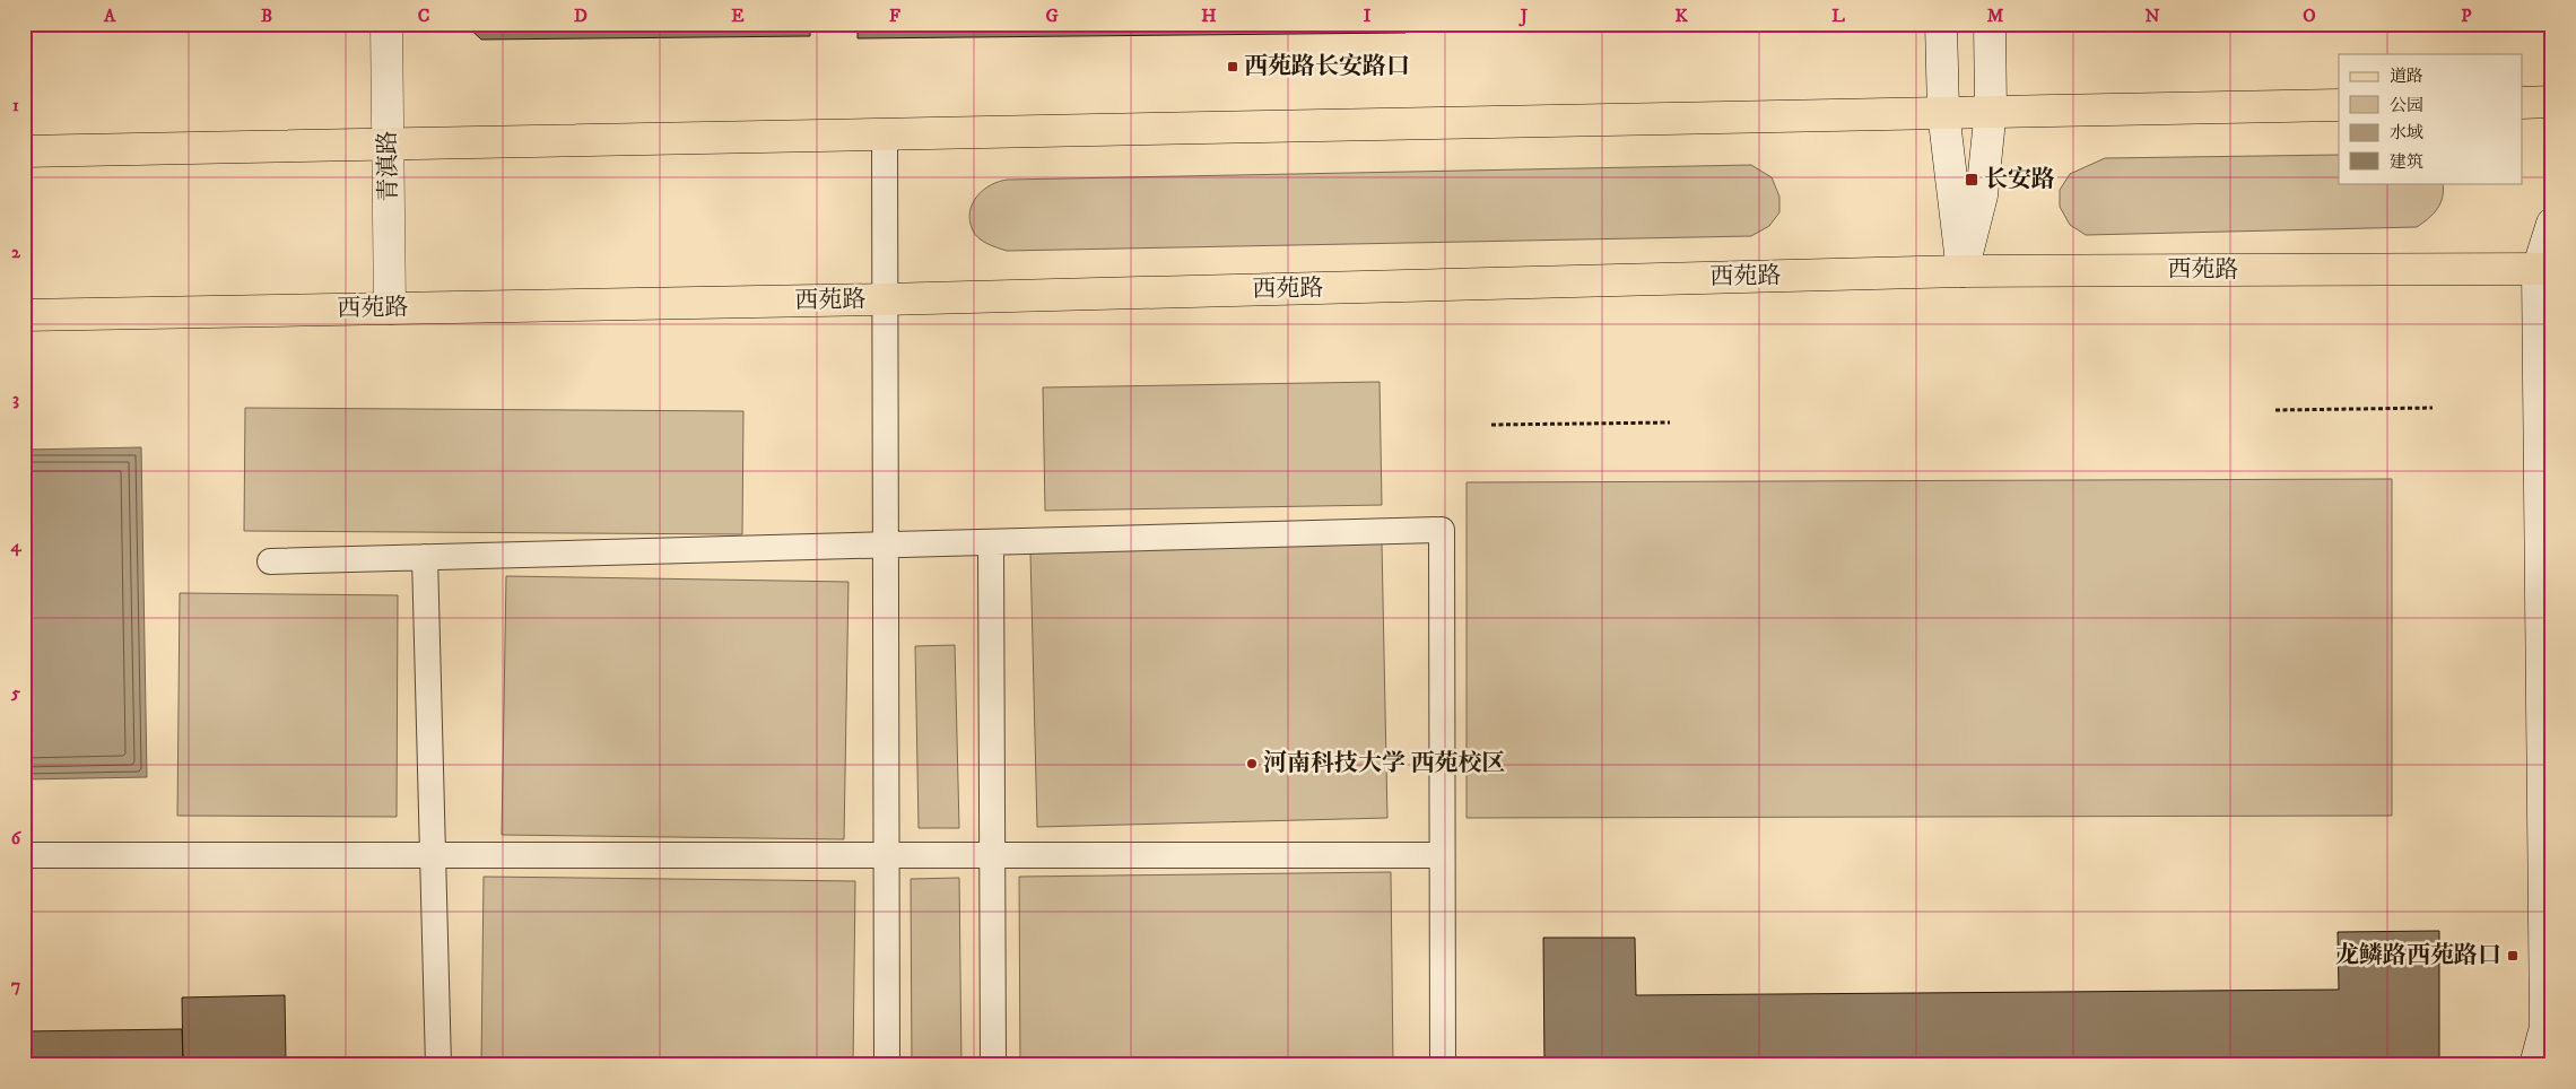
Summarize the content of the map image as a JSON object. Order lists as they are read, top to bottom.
{
  "streets": {
    "main road": ["青滇路", "西苑路"]
  },
  "crossings": [
    ["青滇路", "西苑路"]
  ],
  "places": {
    "transit": ["西苑路长安路口", "长安路", "龙鳞路西苑路口"],
    "other": ["河南科技大学 西苑校区"]
  },
  "legend": [
    "道路",
    "公园",
    "水域",
    "建筑"
  ],
  "grid": {
    "columns": [
      "A",
      "B",
      "C",
      "D",
      "E",
      "F",
      "G",
      "H",
      "I",
      "J",
      "K",
      "L",
      "M",
      "N",
      "O",
      "P"
    ],
    "rows": [
      "1",
      "2",
      "3",
      "4",
      "5",
      "6",
      "7"
    ]
  }
}
